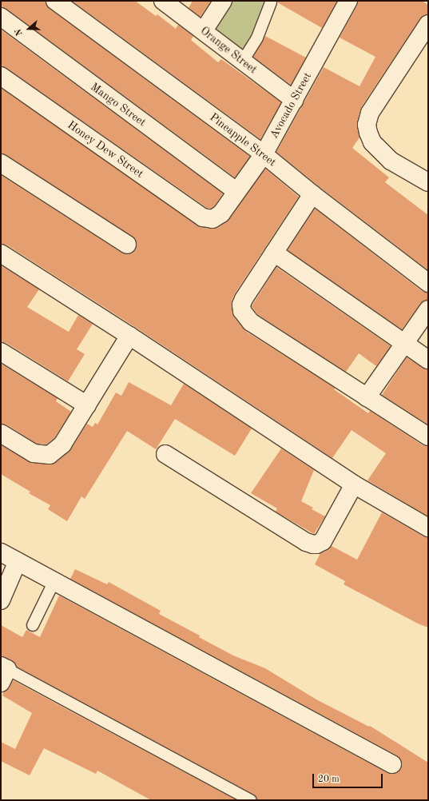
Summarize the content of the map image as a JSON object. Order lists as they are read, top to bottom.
{
  "streets": {
    "street": [
      "Orange Street",
      "Mango Street",
      "Avocado Street",
      "Pineapple Street",
      "Honey Dew Street"
    ]
  },
  "crossings": [
    ["Orange Street", "Avocado Street"],
    ["Mango Street", "Avocado Street"],
    ["Avocado Street", "Pineapple Street"],
    ["Avocado Street", "Honey Dew Street"]
  ],
  "scale_bar": "20 m",
  "north": "left"
}
